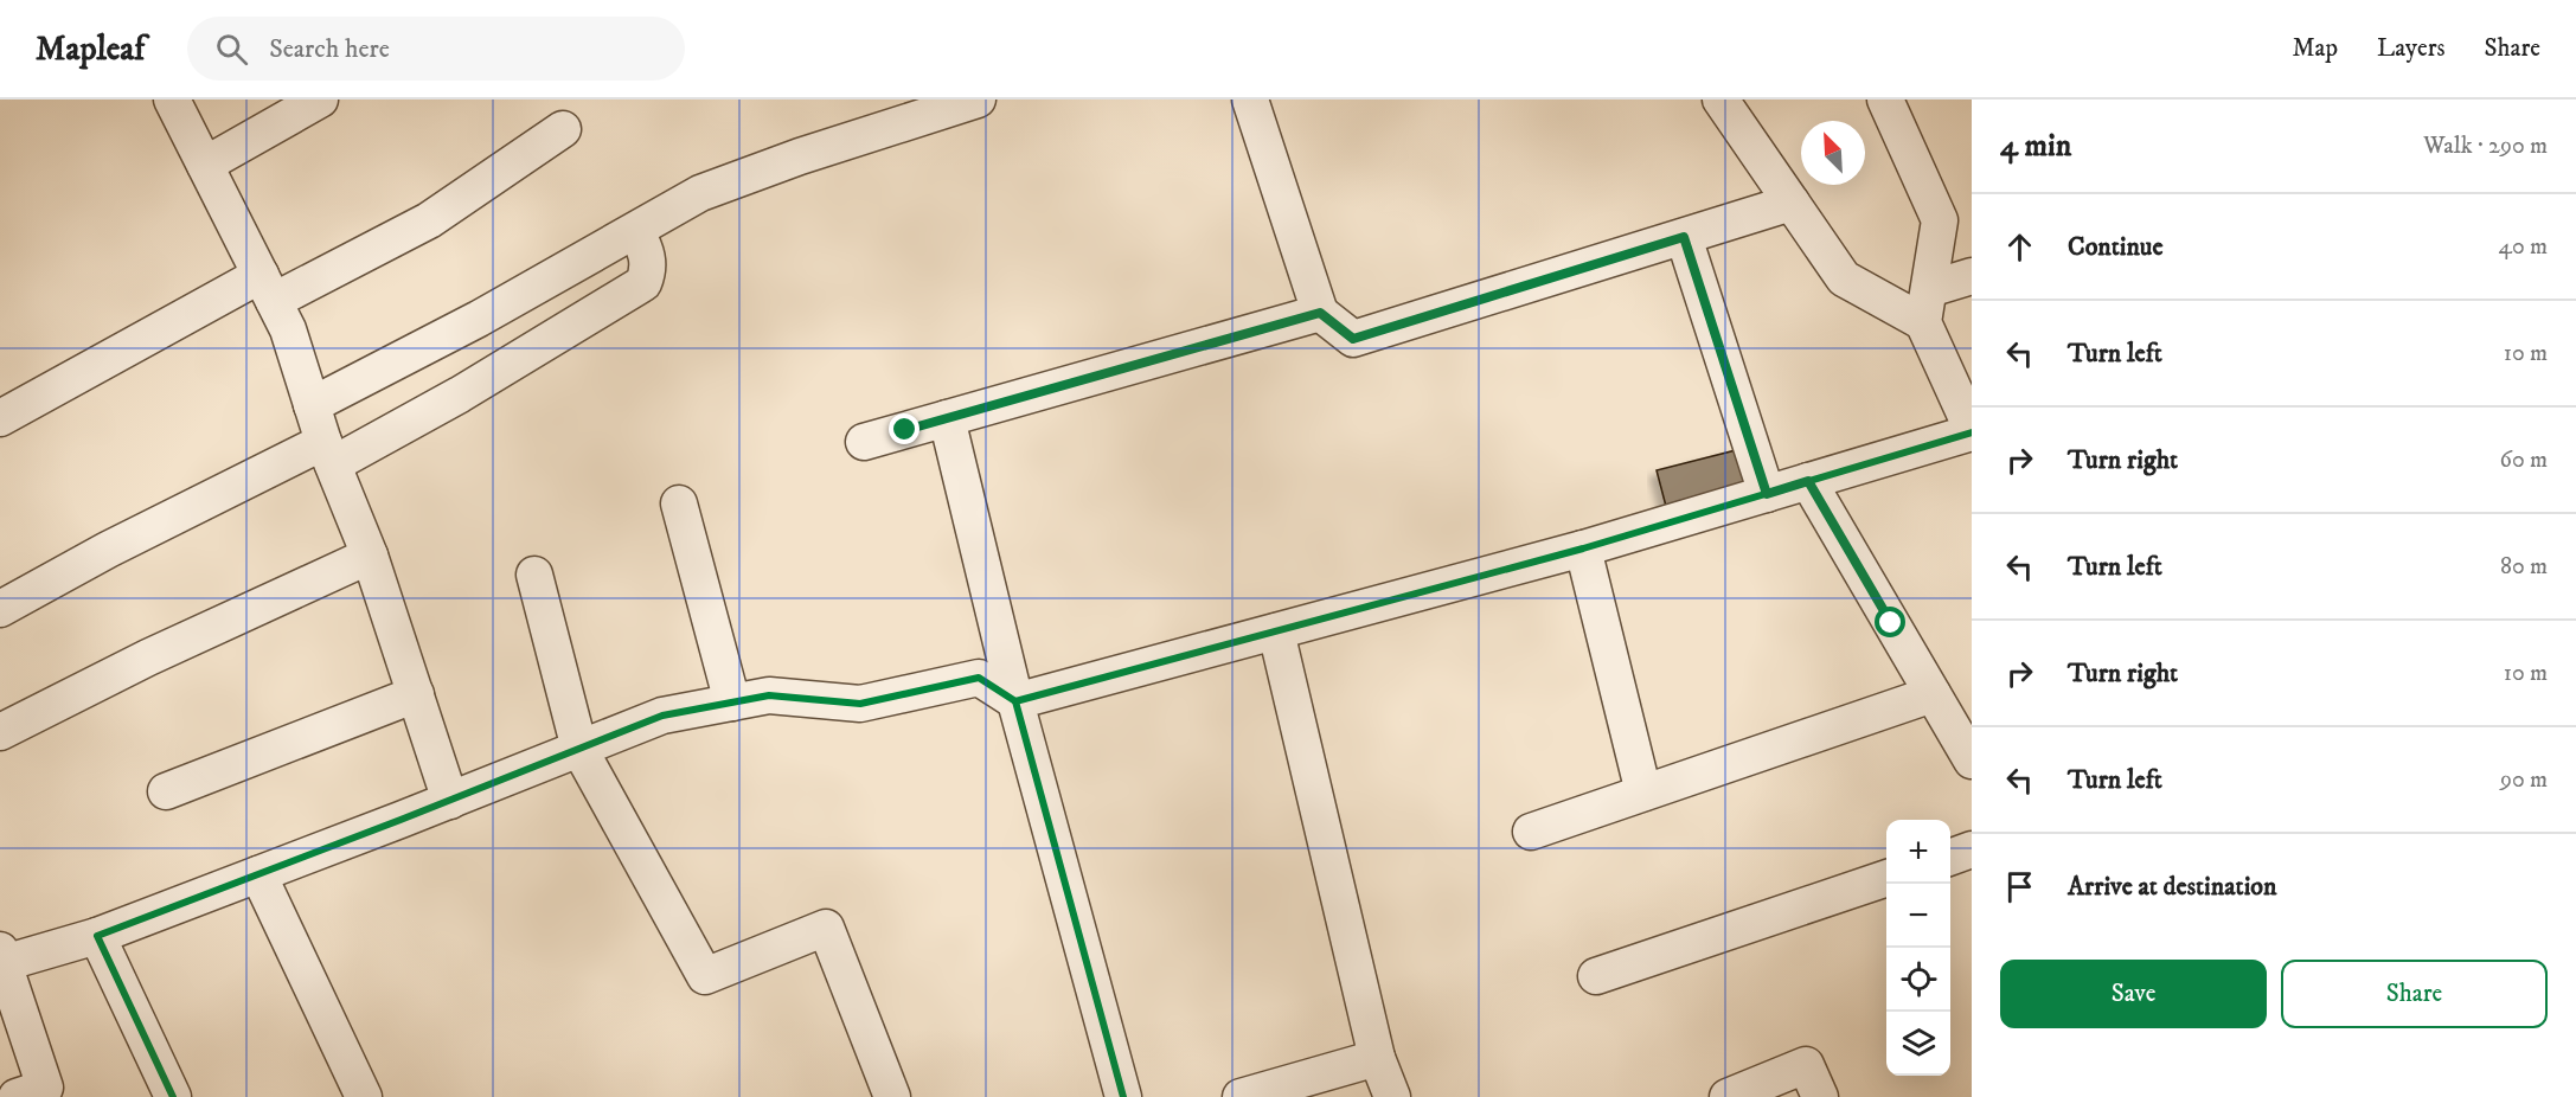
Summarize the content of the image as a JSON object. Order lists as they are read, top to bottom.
{
  "north": "top left",
  "page": {
    "header": "Mapleaf",
    "search": "Search here",
    "nav": ["Map", "Layers", "Share"],
    "heading": ["4 min", "Walk · 290 m"],
    "list": [
      ["Continue", "40 m"],
      ["Turn left", "10 m"],
      ["Turn right", "60 m"],
      ["Turn left", "80 m"],
      ["Turn right", "10 m"],
      ["Turn left", "90 m"],
      "Arrive at destination"
    ],
    "map_buttons": ["+", "−"],
    "buttons": ["Save", "Share"]
  }
}
